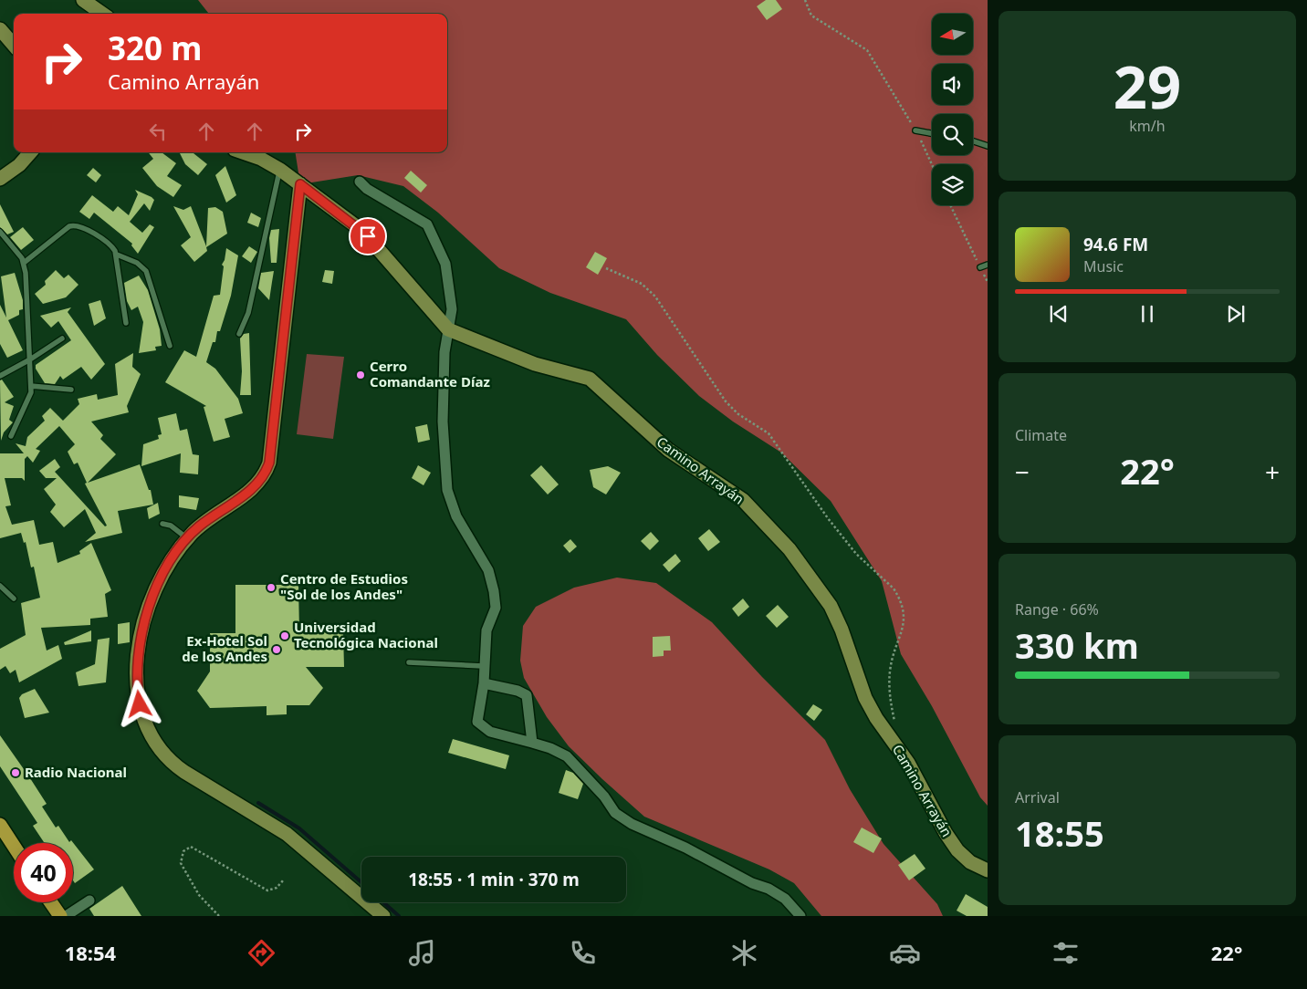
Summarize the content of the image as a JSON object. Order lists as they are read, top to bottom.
{
  "streets": {
    "street": ["Camino Arrayán"]
  },
  "places": [
    "Cerro Comandante Díaz",
    "Centro de Estudios \"Sol de los Andes\"",
    "Universidad Tecnológica Nacional",
    "Ex-Hotel Sol de los Andes",
    "Radio Nacional"
  ],
  "north": "left",
  "page": {
    "tile": [
      ["29", "km/h"],
      "Climate",
      ["Range · 66%", "330 km"],
      ["Arrival", "18:55"]
    ],
    "turn": ["320 m", "Camino Arrayán"],
    "song": ["94.6 FM", "Music"],
    "heat": ["−", "22°", "+"],
    "limit": "40",
    "trip": "18:55 · 1 min · 370 m",
    "tabs": ["18:54", "22°"]
  }
}
